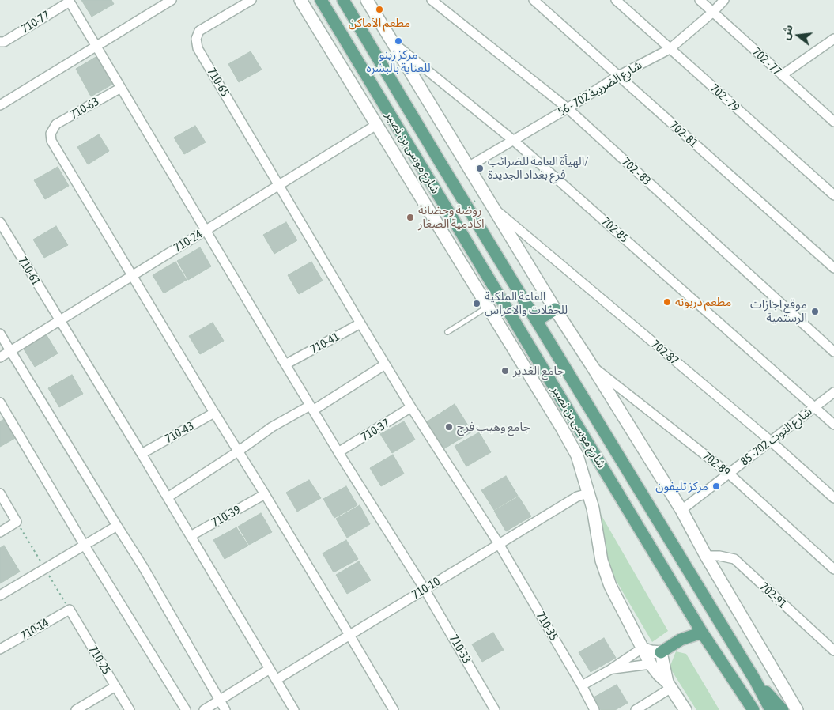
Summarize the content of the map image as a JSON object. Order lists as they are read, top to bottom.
{
  "streets": {
    "main road": ["شارع موسى بن نصير"],
    "street": [
      "710-77",
      "702 - 77",
      "710-65",
      "شارع الضريبة 702 - 56",
      "702 - 79",
      "710-63",
      "702- 81",
      "702 - 83",
      "702-85",
      "710-24",
      "710-61",
      "710-41",
      "702-87",
      "710-37",
      "710-43",
      "شارع التوت 702- 85",
      "702-89",
      "710-39",
      "710-10",
      "702-91",
      "710-35",
      "710-14",
      "710-33",
      "710-25"
    ]
  },
  "crossings": [
    ["702 - 77", "شارع الضريبة 702 - 56"],
    ["710-65", "710-24"],
    ["شارع الضريبة 702 - 56", "702 - 79"],
    ["شارع الضريبة 702 - 56", "702- 81"],
    ["شارع الضريبة 702 - 56", "702 - 83"],
    ["شارع الضريبة 702 - 56", "702-85"],
    ["710-63", "710-24"],
    ["702-85", "شارع التوت 702- 85"],
    ["710-24", "710-61"],
    ["702-87", "شارع التوت 702- 85"],
    ["شارع التوت 702- 85", "702-89"],
    ["710-10", "710-35"],
    ["710-10", "710-33"],
    ["710-14", "710-25"]
  ],
  "places": [
    "مطعم الأماكن",
    "مركز زينو للعناية بالبشره",
    "الهيأة العامة للضرائب/ فرع بغداد الجديدة",
    "روضة وحضانة اكادمية الصغار",
    "مطعم دربونه",
    "القاعة الملكية للحفلات والاعراس",
    "موقع اجازات الرستمية",
    "جامع الغدير",
    "جامع وهيب فرج",
    "مركز تليفون"
  ],
  "north": "left"
}
